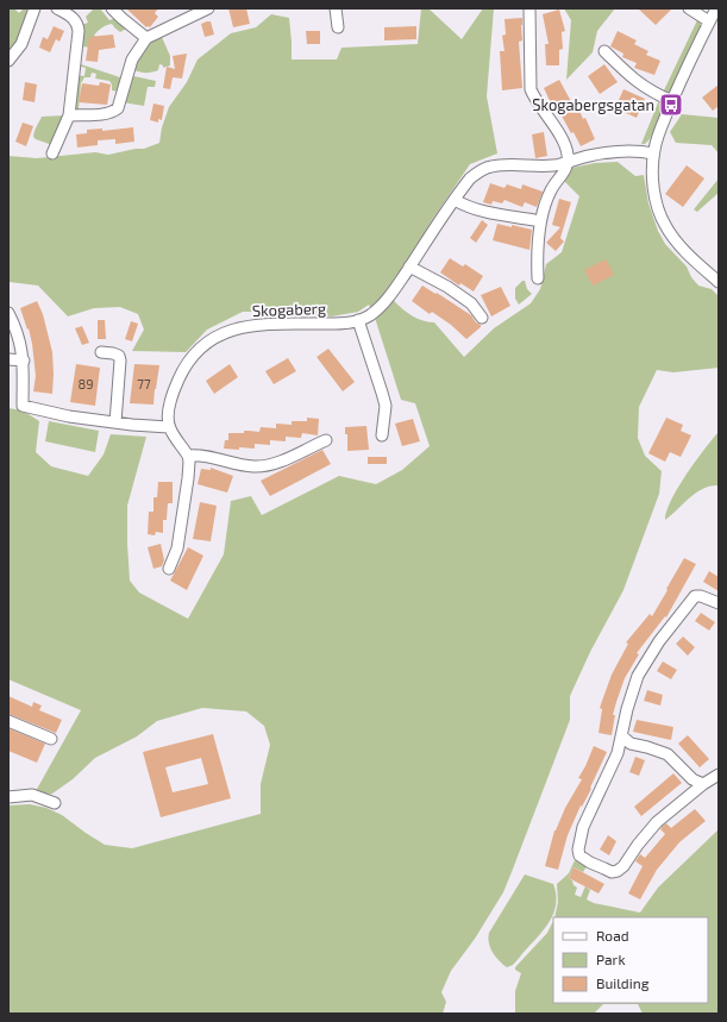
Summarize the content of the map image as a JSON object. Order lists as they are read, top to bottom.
{
  "streets": {
    "street": ["Skogaberg"]
  },
  "places": {
    "bus stop": ["Skogabergsgatan"]
  },
  "house_numbers": ["89", "77"],
  "legend": ["Road", "Park", "Building"]
}
